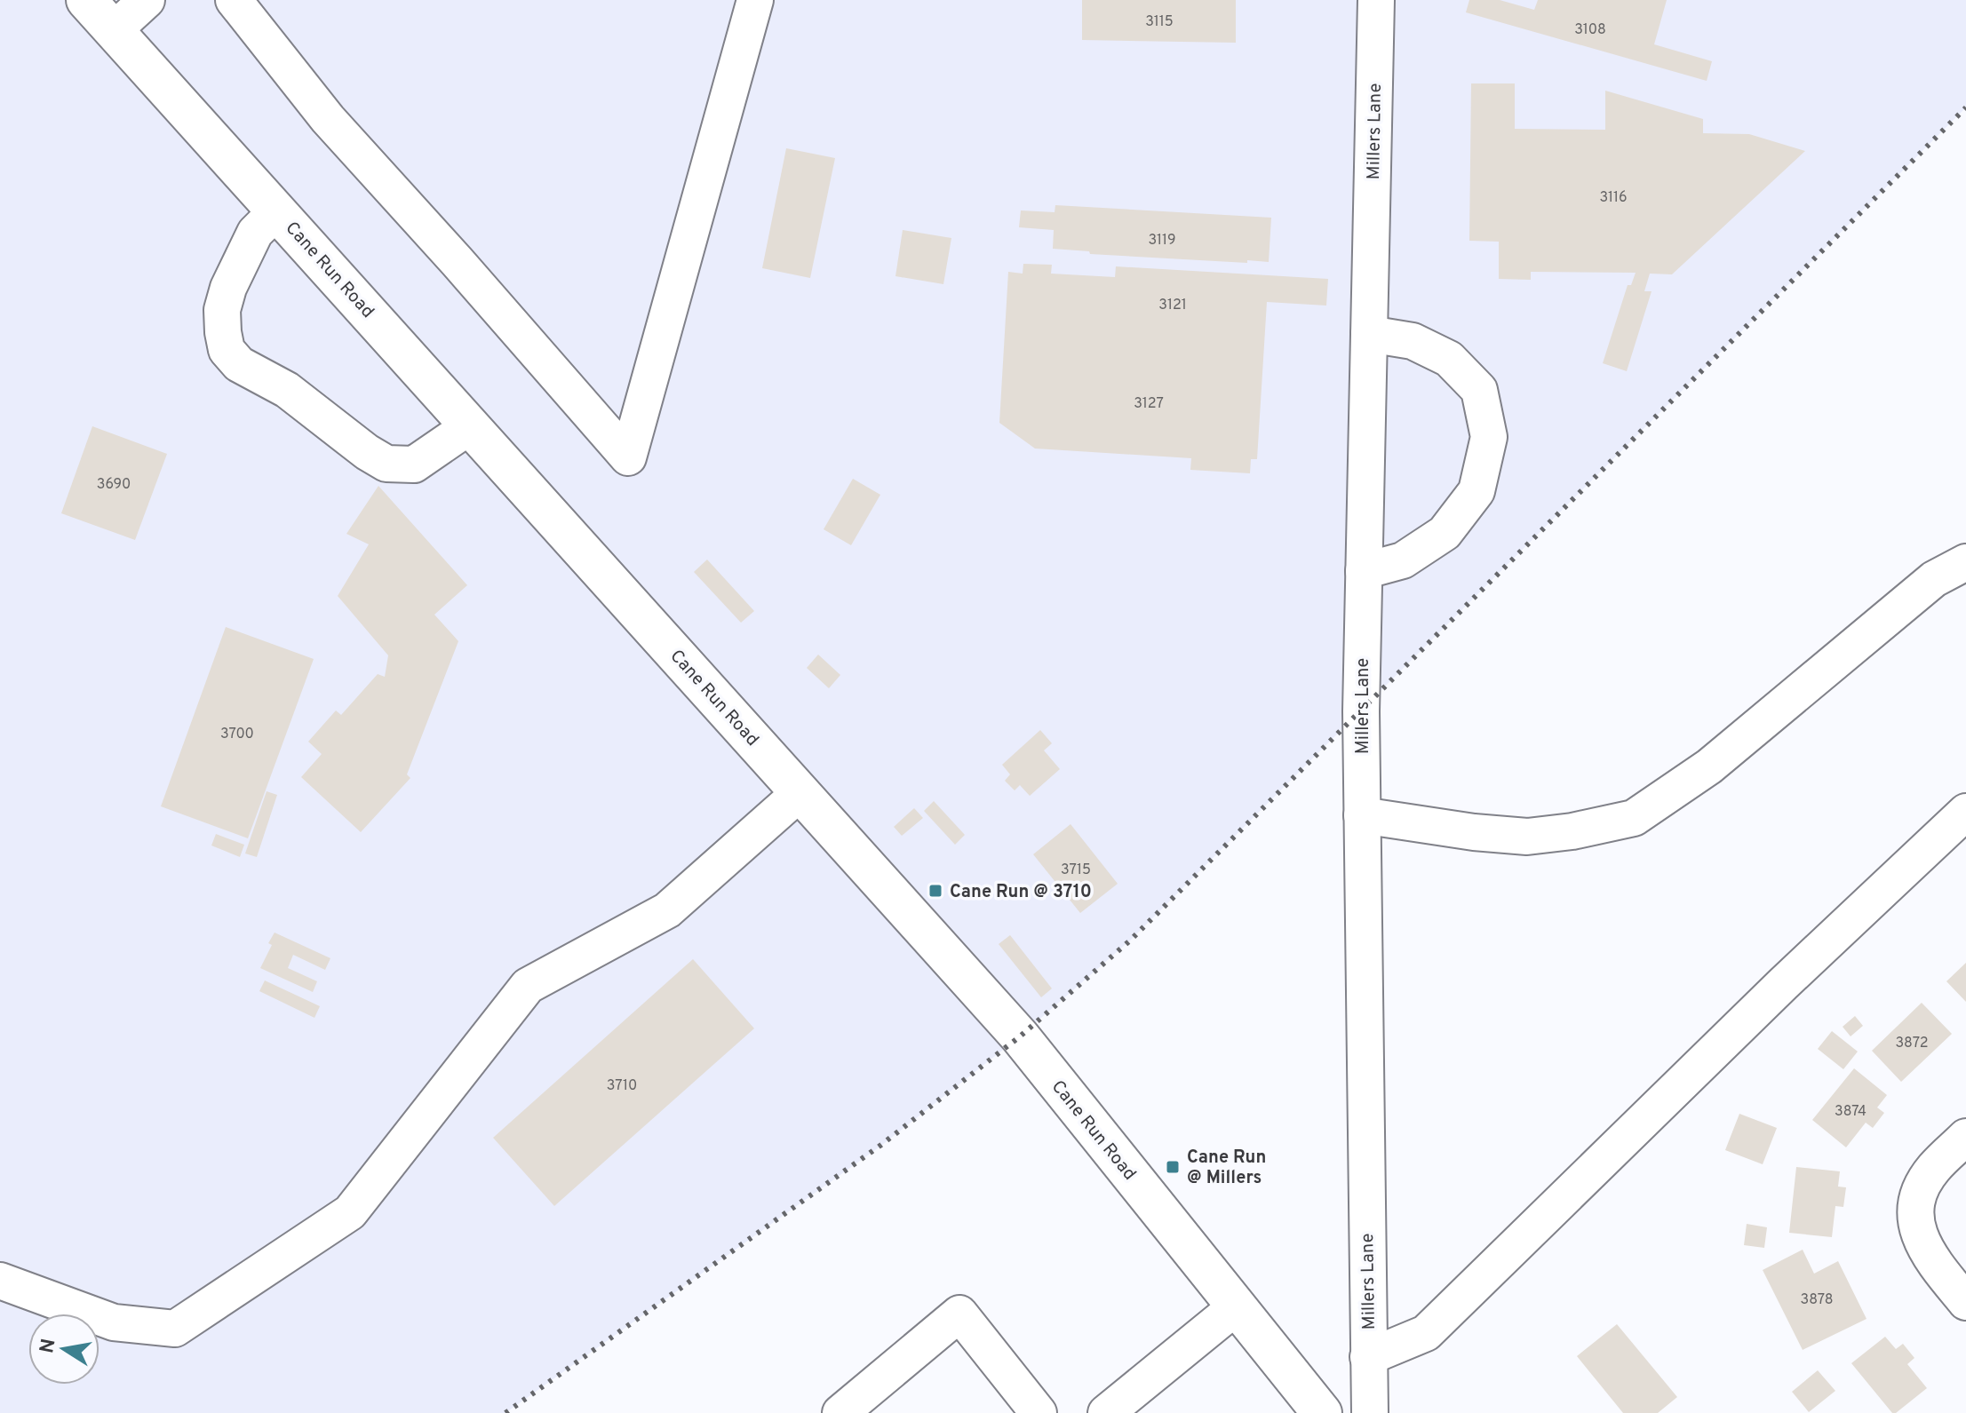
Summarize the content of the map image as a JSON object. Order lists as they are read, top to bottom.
{
  "streets": {
    "main road": ["Cane Run Road"],
    "street": ["Millers Lane"]
  },
  "places": {
    "transit": ["Cane Run @ 3710", "Cane Run @ Millers"]
  },
  "house_numbers": [
    "3115",
    "3108",
    "3116",
    "3119",
    "3121",
    "3127",
    "3690",
    "3700",
    "3715",
    "3872",
    "3710",
    "3874",
    "3878"
  ],
  "north": "left"
}
